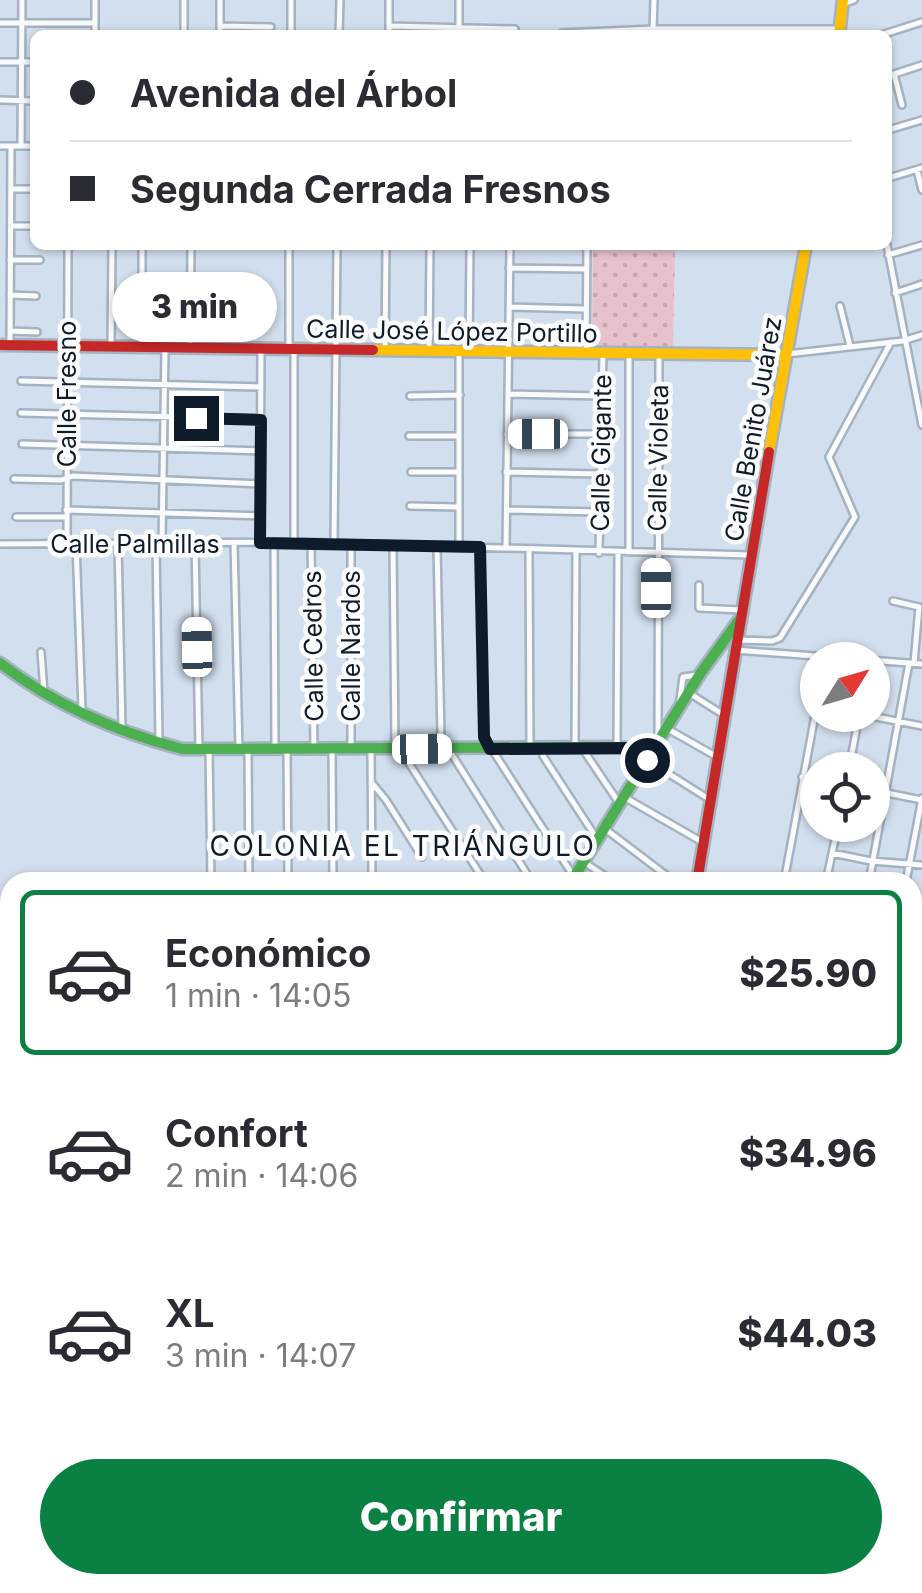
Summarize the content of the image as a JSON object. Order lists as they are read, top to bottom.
{
  "streets": {
    "street": [
      "Calle José López Portillo",
      "Calle Fresno",
      "Calle Benito Juárez",
      "Calle Gigante",
      "Calle Violeta",
      "Calle Palmillas",
      "Calle Cedros",
      "Calle Nardos"
    ]
  },
  "crossings": [
    ["Calle José López Portillo", "Calle Fresno"],
    ["Calle José López Portillo", "Calle Benito Juárez"],
    ["Calle José López Portillo", "Calle Gigante"],
    ["Calle José López Portillo", "Calle Violeta"],
    ["Calle Fresno", "Calle Palmillas"],
    ["Calle Benito Juárez", "Calle Violeta"],
    ["Calle Benito Juárez", "Calle Palmillas"],
    ["Calle Gigante", "Calle Palmillas"],
    ["Calle Violeta", "Calle Palmillas"],
    ["Calle Palmillas", "Calle Cedros"],
    ["Calle Palmillas", "Calle Nardos"]
  ],
  "districts": ["COLONIA EL TRIÁNGULO"],
  "north": "top right",
  "page": {
    "banner": ["Avenida del Árbol", "Segunda Cerrada Fresnos"],
    "bubble": "3 min",
    "list": [
      {
        "name": "Económico",
        "note": "1 min · 14:05",
        "value": "$25.90"
      },
      {
        "name": "Confort",
        "note": "2 min · 14:06",
        "value": "$34.96"
      },
      {
        "name": "XL",
        "note": "3 min · 14:07",
        "value": "$44.03"
      }
    ],
    "buttons": "Confirmar"
  }
}
